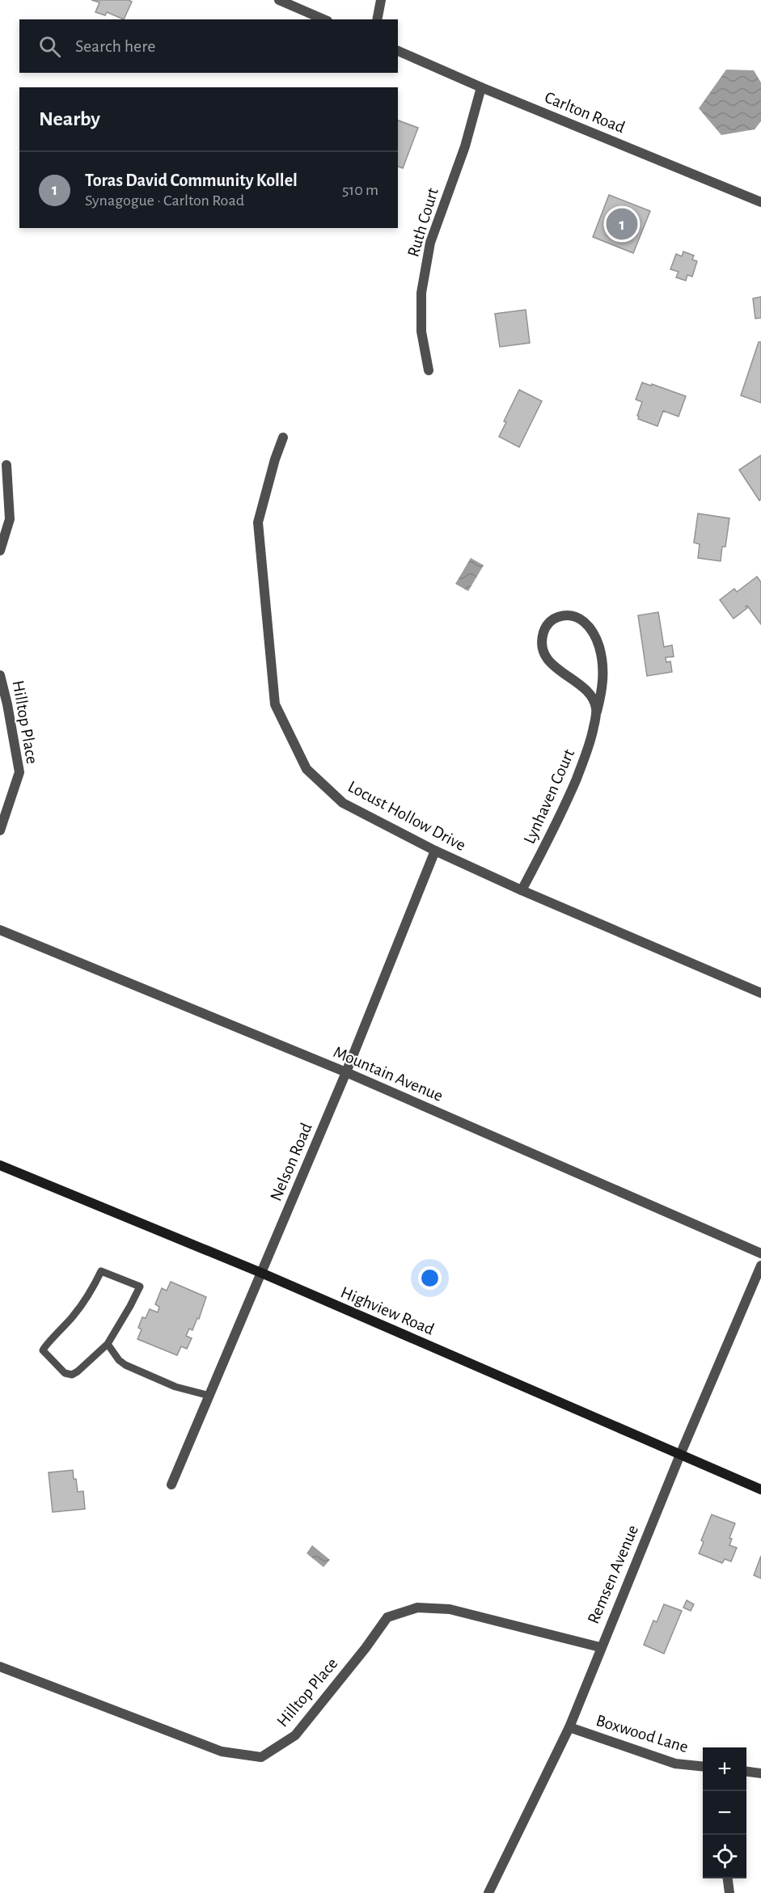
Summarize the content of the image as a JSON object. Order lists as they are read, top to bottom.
{
  "streets": {
    "street": [
      "Carlton Road",
      "Ruth Court",
      "Hilltop Place",
      "Lynhaven Court",
      "Locust Hollow Drive",
      "Mountain Avenue",
      "Nelson Road",
      "Highview Road",
      "Remsen Avenue",
      "Boxwood Lane"
    ]
  },
  "crossings": [
    ["Carlton Road", "Ruth Court"],
    ["Hilltop Place", "Remsen Avenue"],
    ["Lynhaven Court", "Locust Hollow Drive"],
    ["Locust Hollow Drive", "Nelson Road"],
    ["Mountain Avenue", "Nelson Road"],
    ["Nelson Road", "Highview Road"],
    ["Highview Road", "Remsen Avenue"],
    ["Remsen Avenue", "Boxwood Lane"]
  ],
  "page": {
    "search": "Search here",
    "heading": "Nearby",
    "list": [
      {
        "mark": "1",
        "name": "Toras David Community Kollel",
        "note": "Synagogue · Carlton Road",
        "value": "510 m"
      }
    ],
    "pins": "1",
    "map_buttons": ["+", "−"]
  }
}
